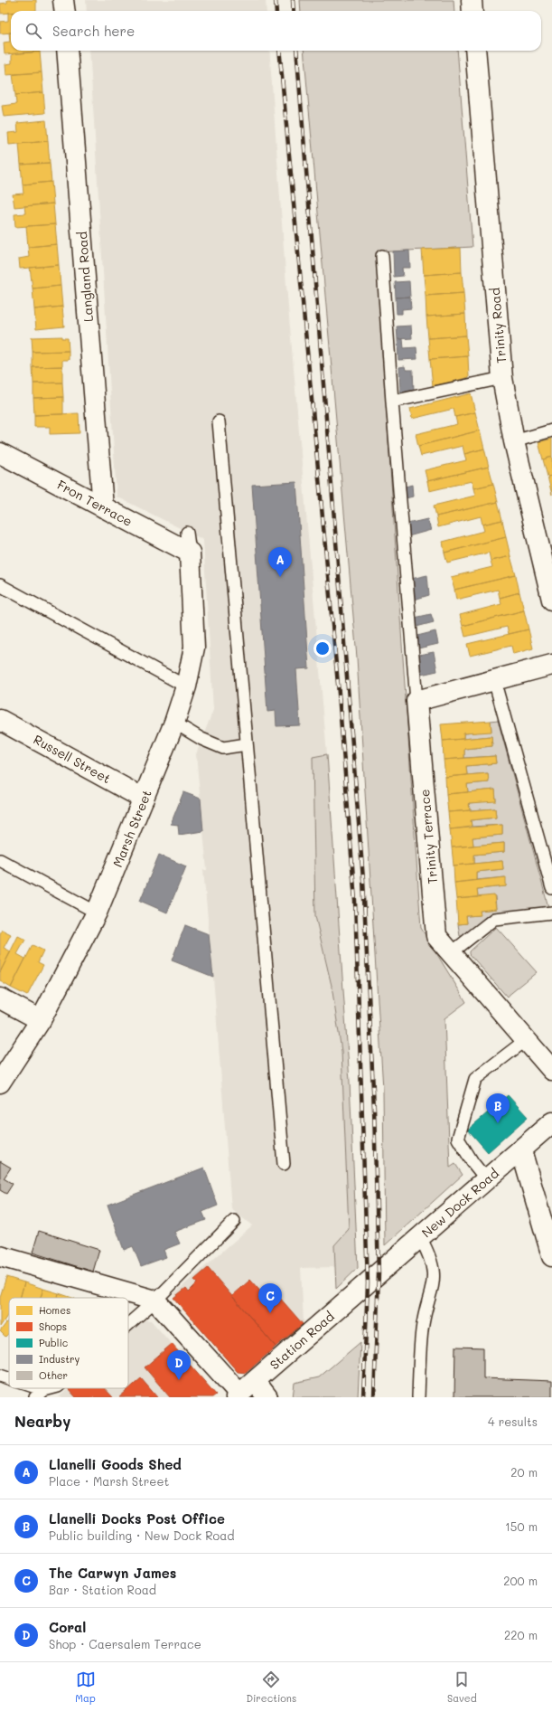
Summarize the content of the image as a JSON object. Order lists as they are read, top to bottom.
{
  "streets": {
    "street": [
      "Langland Road",
      "Trinity Road",
      "Fron Terrace",
      "Russell Street",
      "Marsh Street",
      "Trinity Terrace",
      "New Dock Road",
      "Station Road"
    ]
  },
  "crossings": [
    ["Langland Road", "Fron Terrace"],
    ["Fron Terrace", "Marsh Street"],
    ["Russell Street", "Marsh Street"],
    ["New Dock Road", "Station Road"]
  ],
  "legend": [
    "Homes",
    "Shops",
    "Public",
    "Industry",
    "Other"
  ],
  "page": {
    "search": "Search here",
    "pins": [
      "A",
      "B",
      "C",
      "D"
    ],
    "heading": ["Nearby", "4 results"],
    "list": [
      {
        "mark": "A",
        "name": "Llanelli Goods Shed",
        "note": "Place · Marsh Street",
        "value": "20 m"
      },
      {
        "mark": "B",
        "name": "Llanelli Docks Post Office",
        "note": "Public building · New Dock Road",
        "value": "150 m"
      },
      {
        "mark": "C",
        "name": "The Carwyn James",
        "note": "Bar · Station Road",
        "value": "200 m"
      },
      {
        "mark": "D",
        "name": "Coral",
        "note": "Shop · Caersalem Terrace",
        "value": "220 m"
      }
    ],
    "nav": ["Map", "Directions", "Saved"]
  }
}
